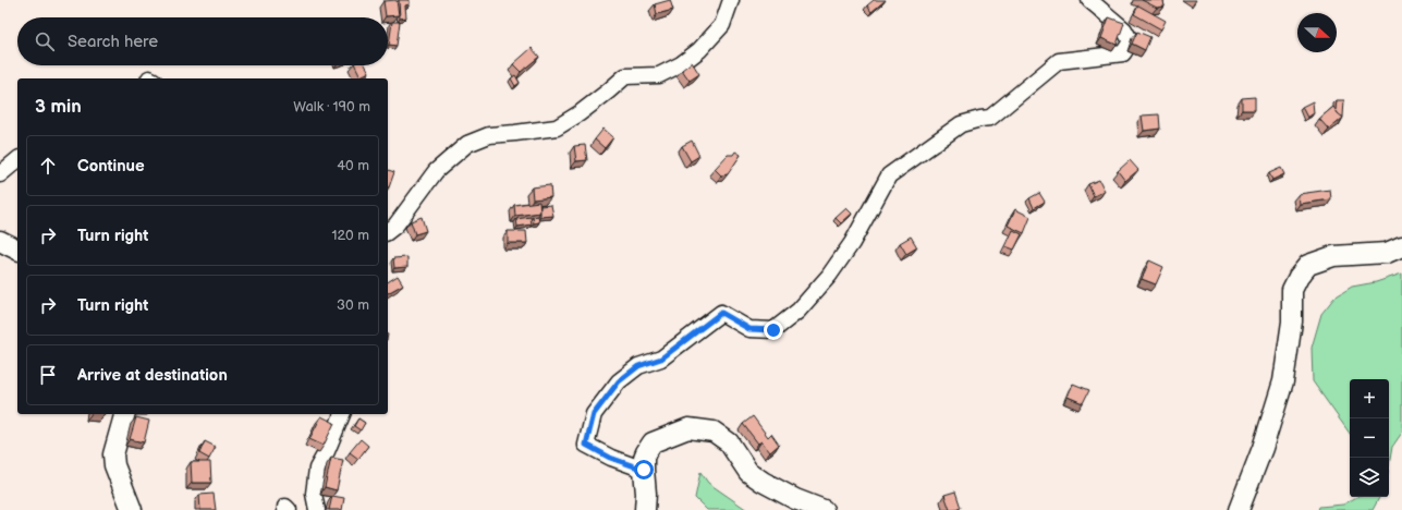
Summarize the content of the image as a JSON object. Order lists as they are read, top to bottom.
{
  "north": "right",
  "page": {
    "search": "Search here",
    "heading": ["3 min", "Walk · 190 m"],
    "list": [
      ["Continue", "40 m"],
      ["Turn right", "120 m"],
      ["Turn right", "30 m"],
      "Arrive at destination"
    ],
    "map_buttons": ["+", "−"]
  }
}
